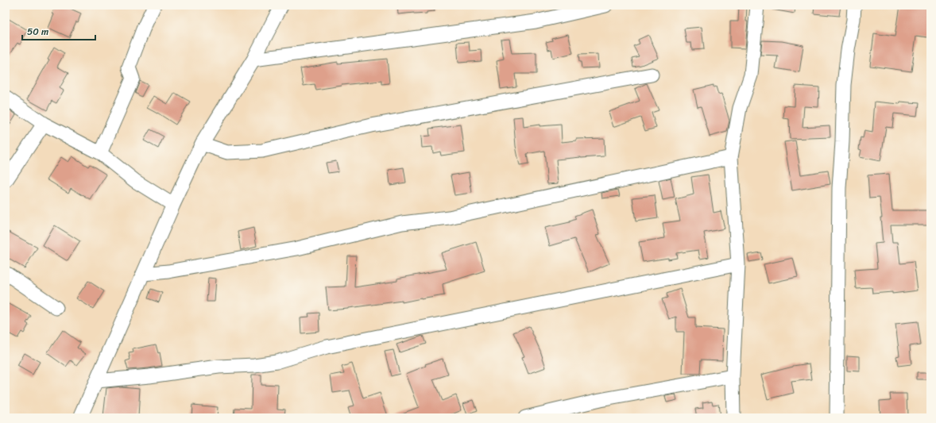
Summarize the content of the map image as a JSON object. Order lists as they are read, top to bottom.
{
  "scale_bar": "50 m"
}
